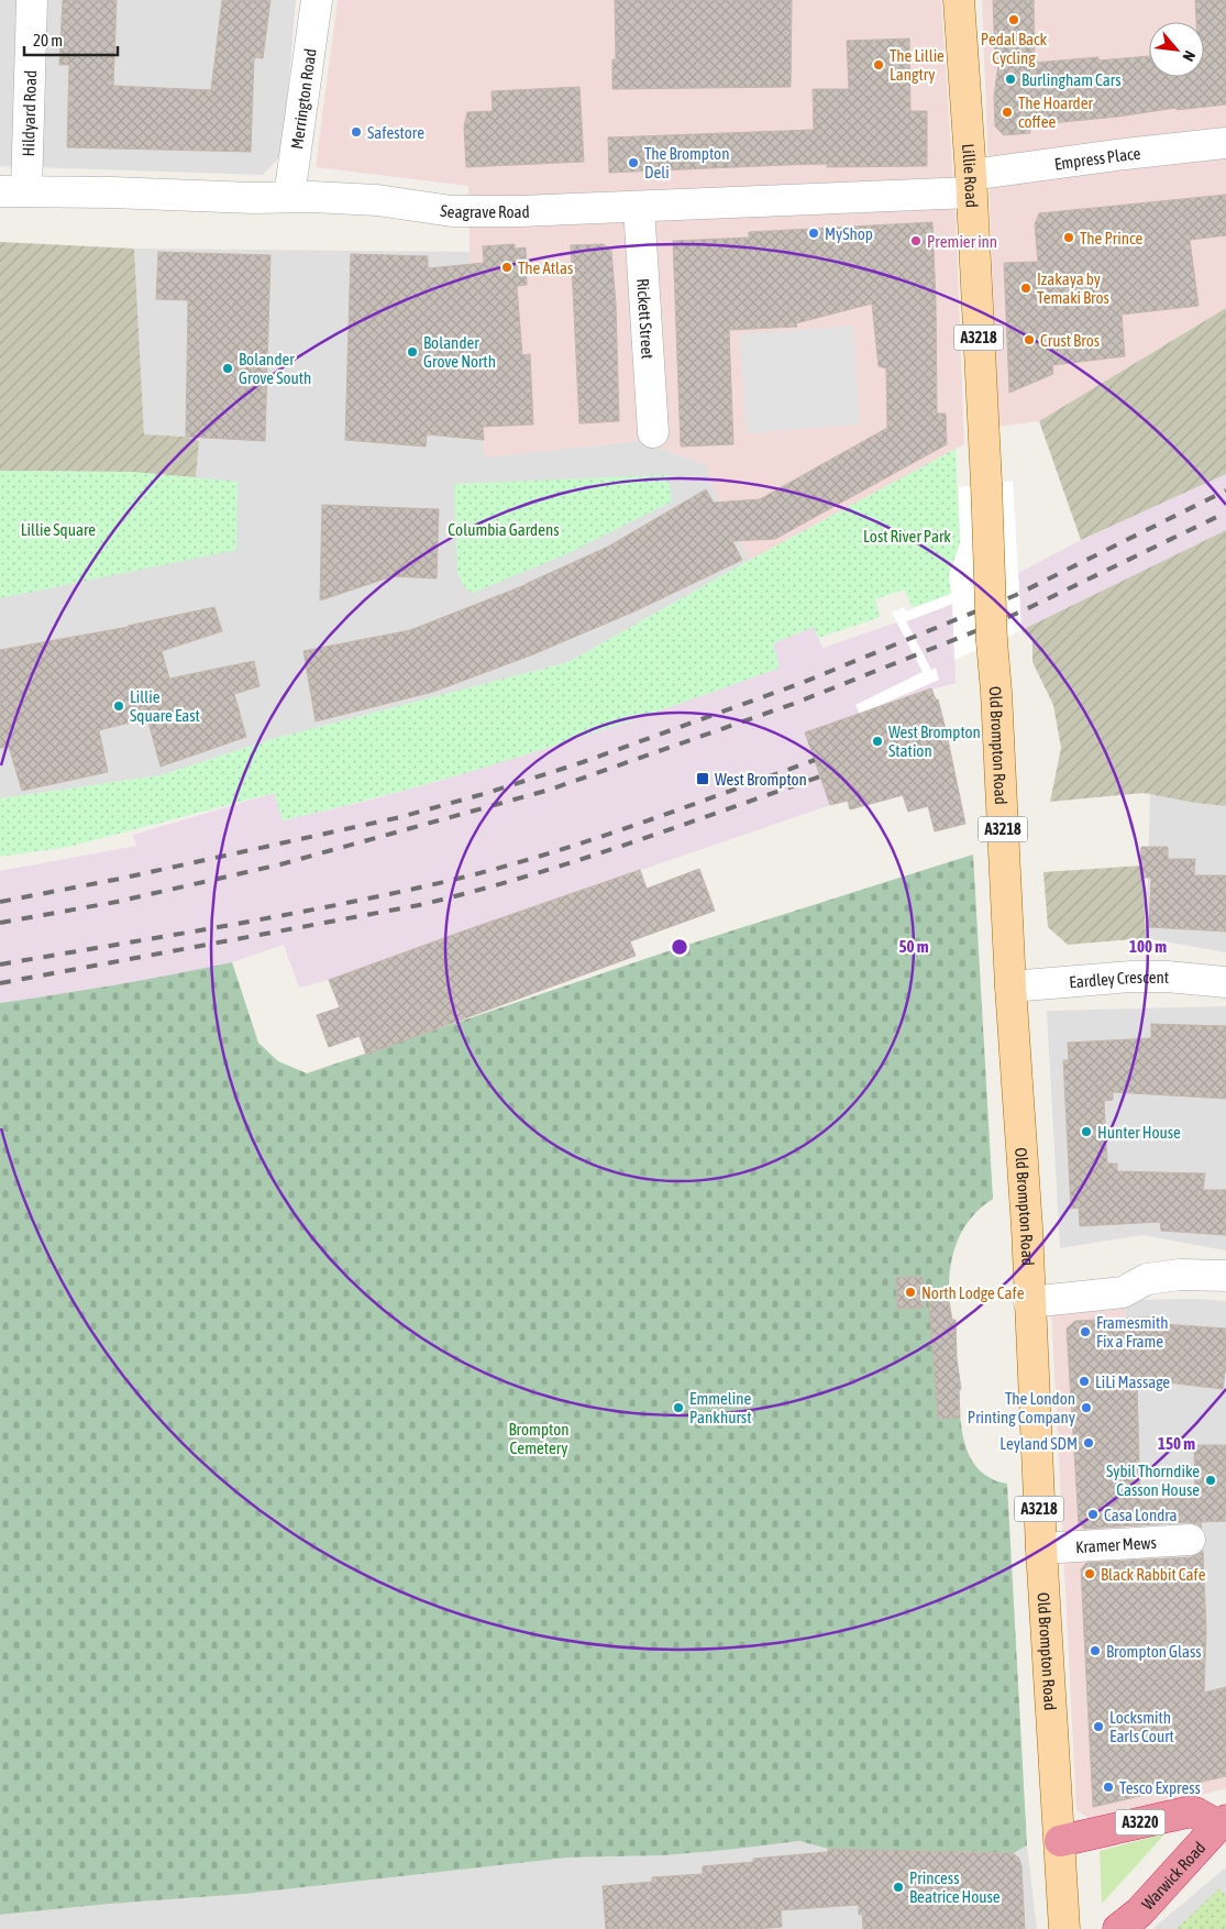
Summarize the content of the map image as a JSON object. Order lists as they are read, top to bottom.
{
  "streets": {
    "highway": ["A3220", "Warwick Road"],
    "main road": ["Lillie Road", "A3218", "Old Brompton Road"],
    "street": [
      "Merrington Road",
      "Hildyard Road",
      "Empress Place",
      "Seagrave Road",
      "Rickett Street",
      "Eardley Crescent",
      "Kramer Mews"
    ]
  },
  "crossings": [
    ["Merrington Road", "Seagrave Road"],
    ["Hildyard Road", "Seagrave Road"],
    ["Empress Place", "Lillie Road"],
    ["Empress Place", "Seagrave Road"],
    ["Lillie Road", "Seagrave Road"],
    ["Lillie Road", "Old Brompton Road"],
    ["Seagrave Road", "Rickett Street"],
    ["Old Brompton Road", "Eardley Crescent"],
    ["Old Brompton Road", "Kramer Mews"],
    ["Old Brompton Road", "A3220"],
    ["A3220", "Warwick Road"]
  ],
  "parks": [
    "Lillie Square",
    "Columbia Gardens",
    "Lost River Park",
    "Brompton Cemetery"
  ],
  "places": {
    "other": [
      "Pedal Back Cycling",
      "The Lillie Langtry",
      "Burlingham Cars",
      "The Hoarder coffee",
      "Safestore",
      "The Brompton Deli",
      "MyShop",
      "The Prince",
      "Premier inn",
      "The Atlas",
      "Izakaya by Temaki Bros",
      "Crust Bros",
      "Bolander Grove North",
      "Bolander Grove South",
      "Lillie Square East",
      "West Brompton Station",
      "Hunter House",
      "North Lodge Cafe",
      "Framesmith Fix a Frame",
      "LiLi Massage",
      "Emmeline Pankhurst",
      "The London Printing Company",
      "Leyland SDM",
      "Sybil Thorndike Casson House",
      "Casa Londra",
      "Black Rabbit Cafe",
      "Brompton Glass",
      "Locksmith Earls Court",
      "Tesco Express",
      "Princess Beatrice House"
    ],
    "transit": ["West Brompton"]
  },
  "scale_bar": "20 m",
  "north": "bottom right",
  "rings": ["50 m", "100 m", "150 m"]
}
